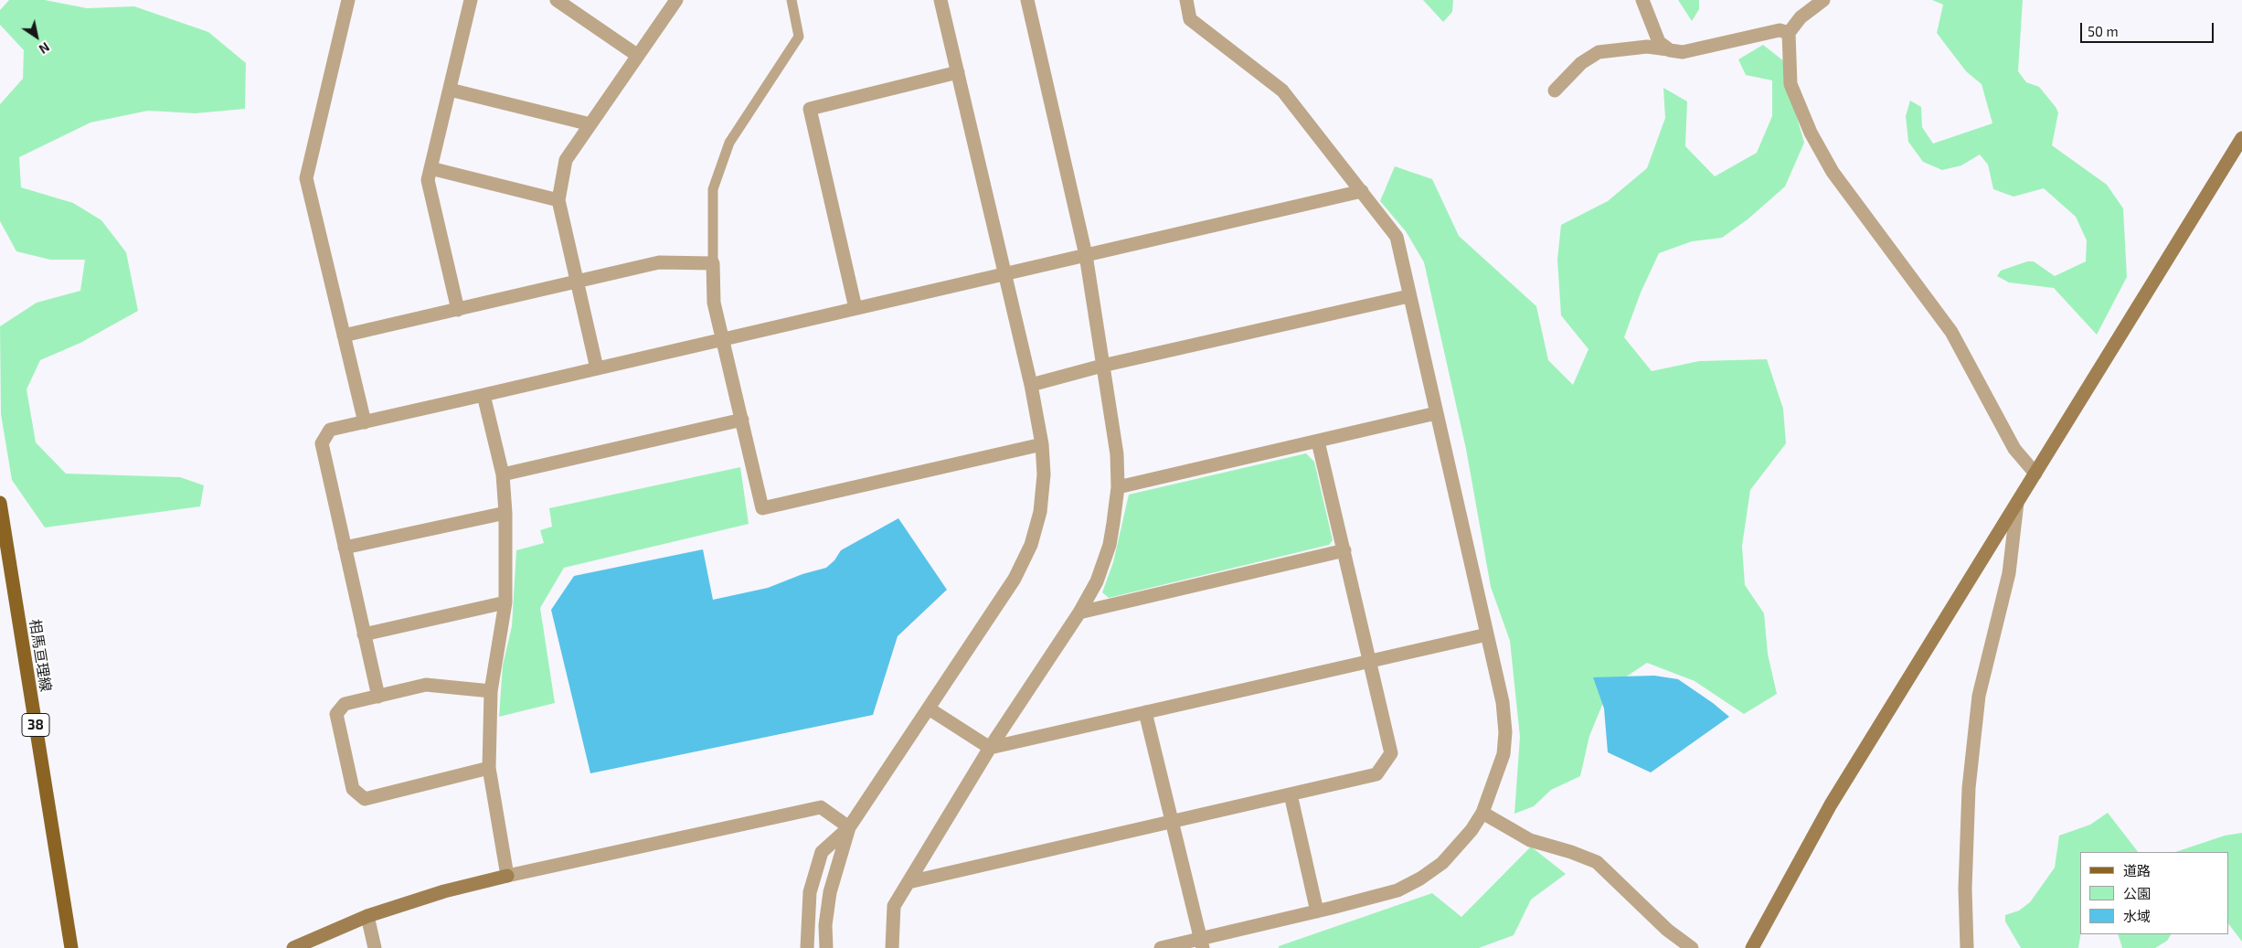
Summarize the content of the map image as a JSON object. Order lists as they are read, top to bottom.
{
  "streets": {
    "main road": ["相馬亘理線", "38"]
  },
  "legend": ["道路", "公園", "水域"],
  "scale_bar": "50 m",
  "north": "bottom right"
}
